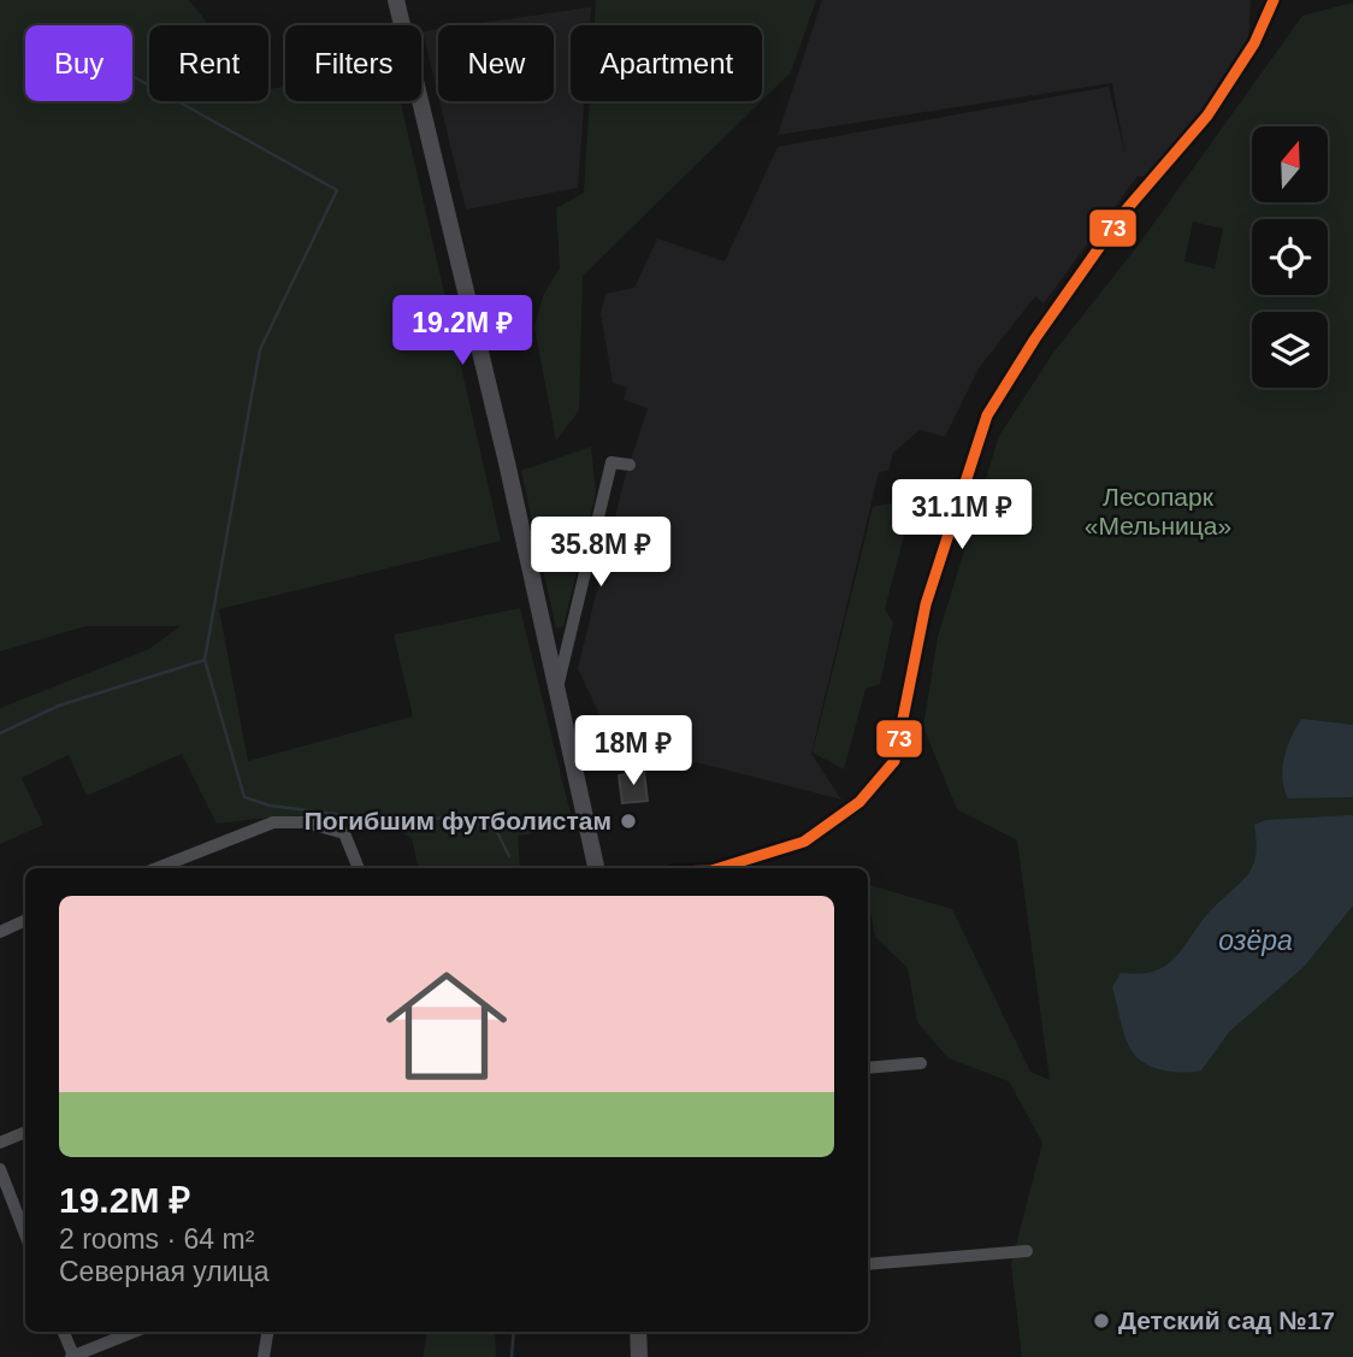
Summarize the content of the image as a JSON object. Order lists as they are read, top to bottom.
{
  "water": ["озёра"],
  "parks": ["Лесопарк «Мельница»"],
  "places": ["Погибшим футболистам", "Детский сад №17"],
  "lines": ["transit line 73"],
  "north": "top",
  "page": {
    "chip": [
      "Buy",
      "Rent",
      "Filters",
      "New",
      "Apartment"
    ],
    "price": [
      "19.2M ₽",
      "31.1M ₽",
      "35.8M ₽",
      "18M ₽"
    ],
    "list": [
      {
        "name": "19.2M ₽",
        "note": "2 rooms · 64 m² · Северная улица"
      }
    ]
  }
}
